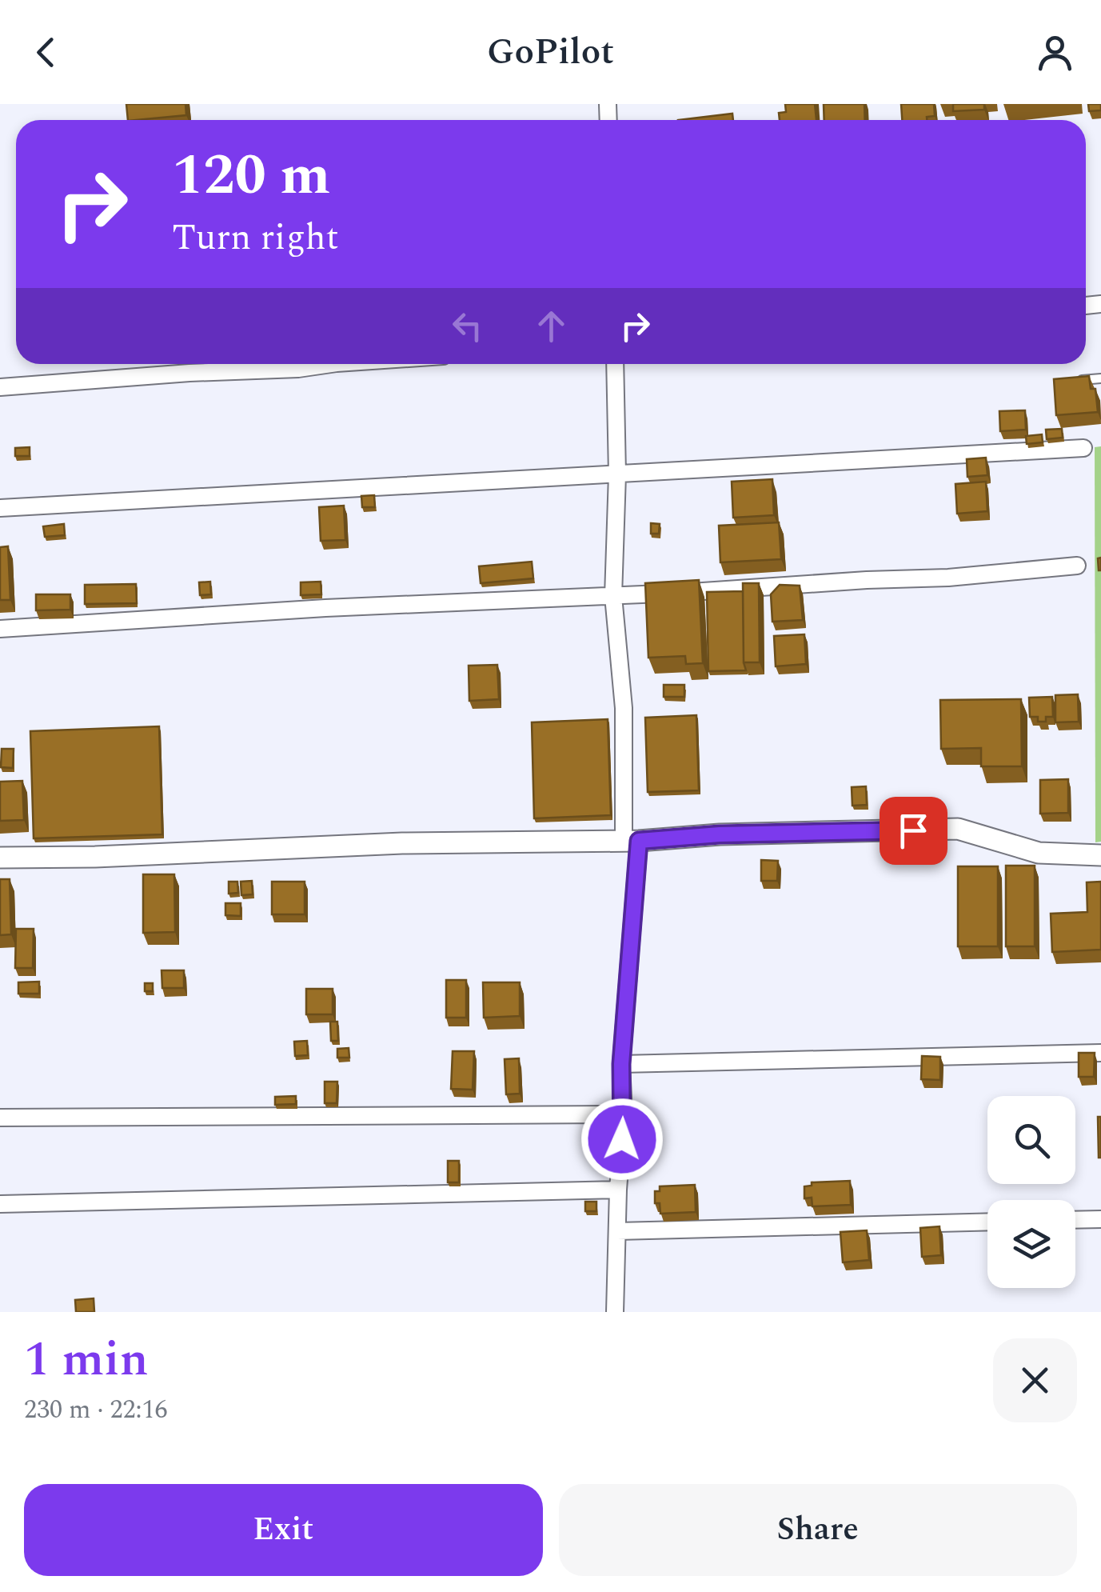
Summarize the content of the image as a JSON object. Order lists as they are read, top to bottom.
{
  "page": {
    "header": "GoPilot",
    "turn": ["120 m", "Turn right"],
    "heading": ["1 min", "230 m · 22:16"],
    "buttons": ["Exit", "Share"]
  }
}
